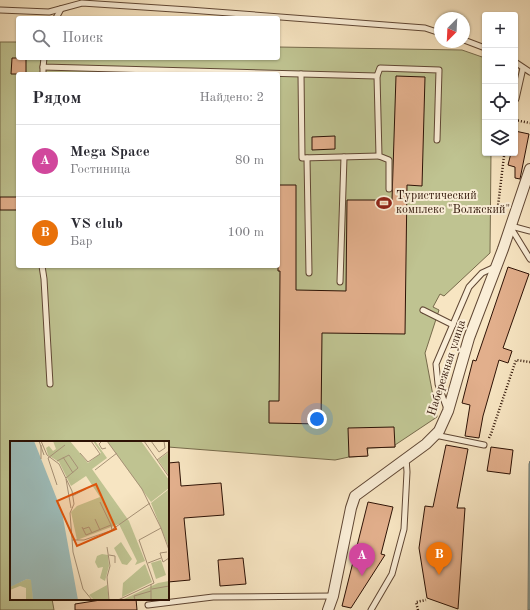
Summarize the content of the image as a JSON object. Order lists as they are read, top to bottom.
{
  "streets": {
    "street": ["Набережная улица"]
  },
  "places": {
    "sports": ["Туристический комплекс \"Волжский\""]
  },
  "north": "bottom left",
  "page": {
    "map_buttons": ["+", "−"],
    "search": "Поиск",
    "heading": ["Рядом", "Найдено: 2"],
    "list": [
      {
        "mark": "A",
        "name": "Mega Space",
        "note": "Гостиница",
        "value": "80 m"
      },
      {
        "mark": "B",
        "name": "VS club",
        "note": "Бар",
        "value": "100 m"
      }
    ],
    "pins": ["B", "A"]
  }
}
